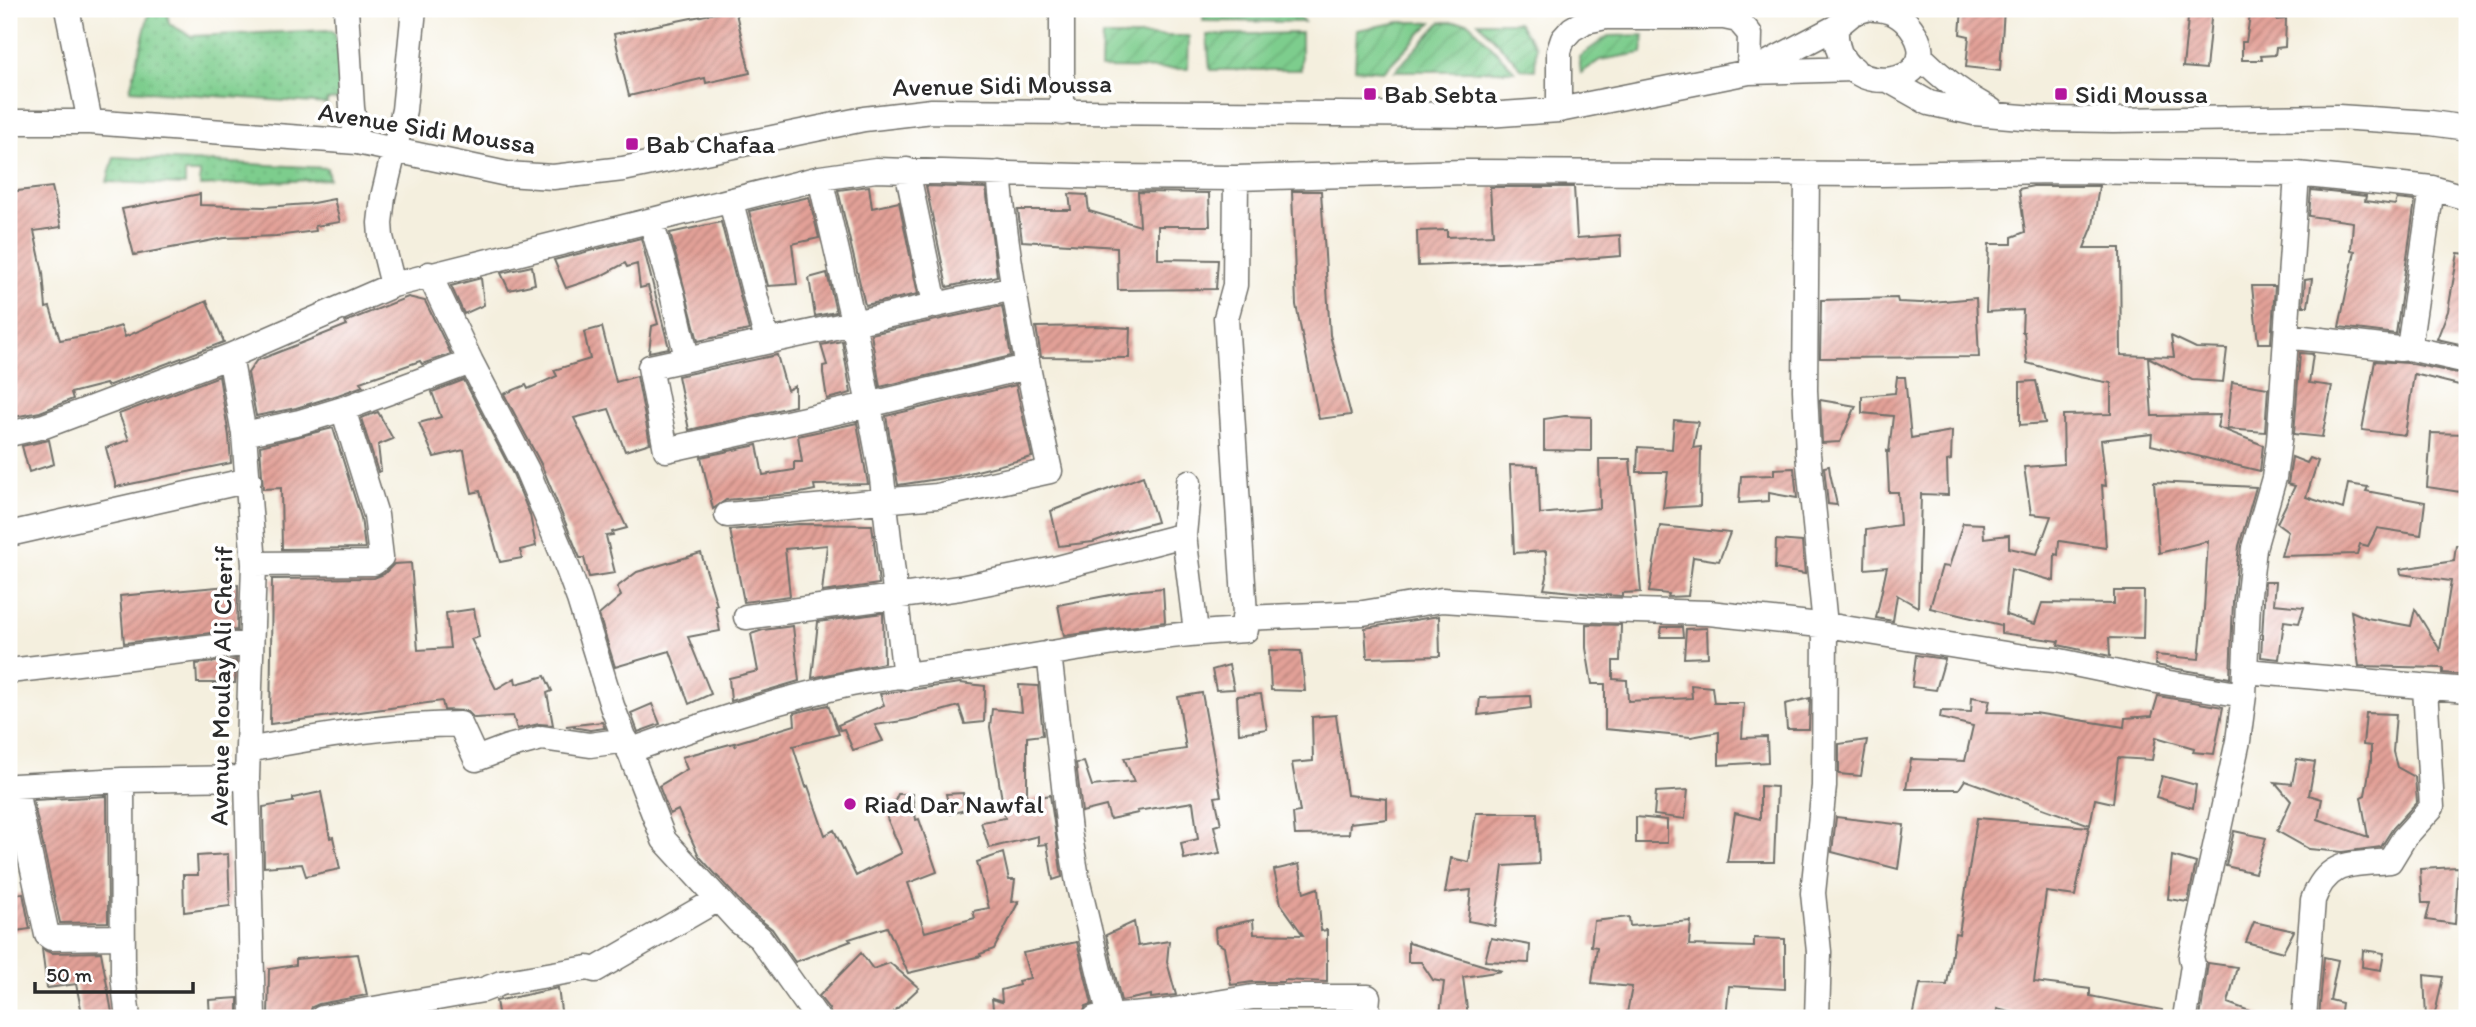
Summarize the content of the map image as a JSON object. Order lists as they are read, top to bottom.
{
  "streets": {
    "street": ["Avenue Sidi Moussa", "Avenue Moulay Ali Cherif"]
  },
  "places": {
    "transit": ["Bab Sebta", "Sidi Moussa", "Bab Chafaa"],
    "other": ["Riad Dar Nawfal"]
  },
  "scale_bar": "50 m"
}
